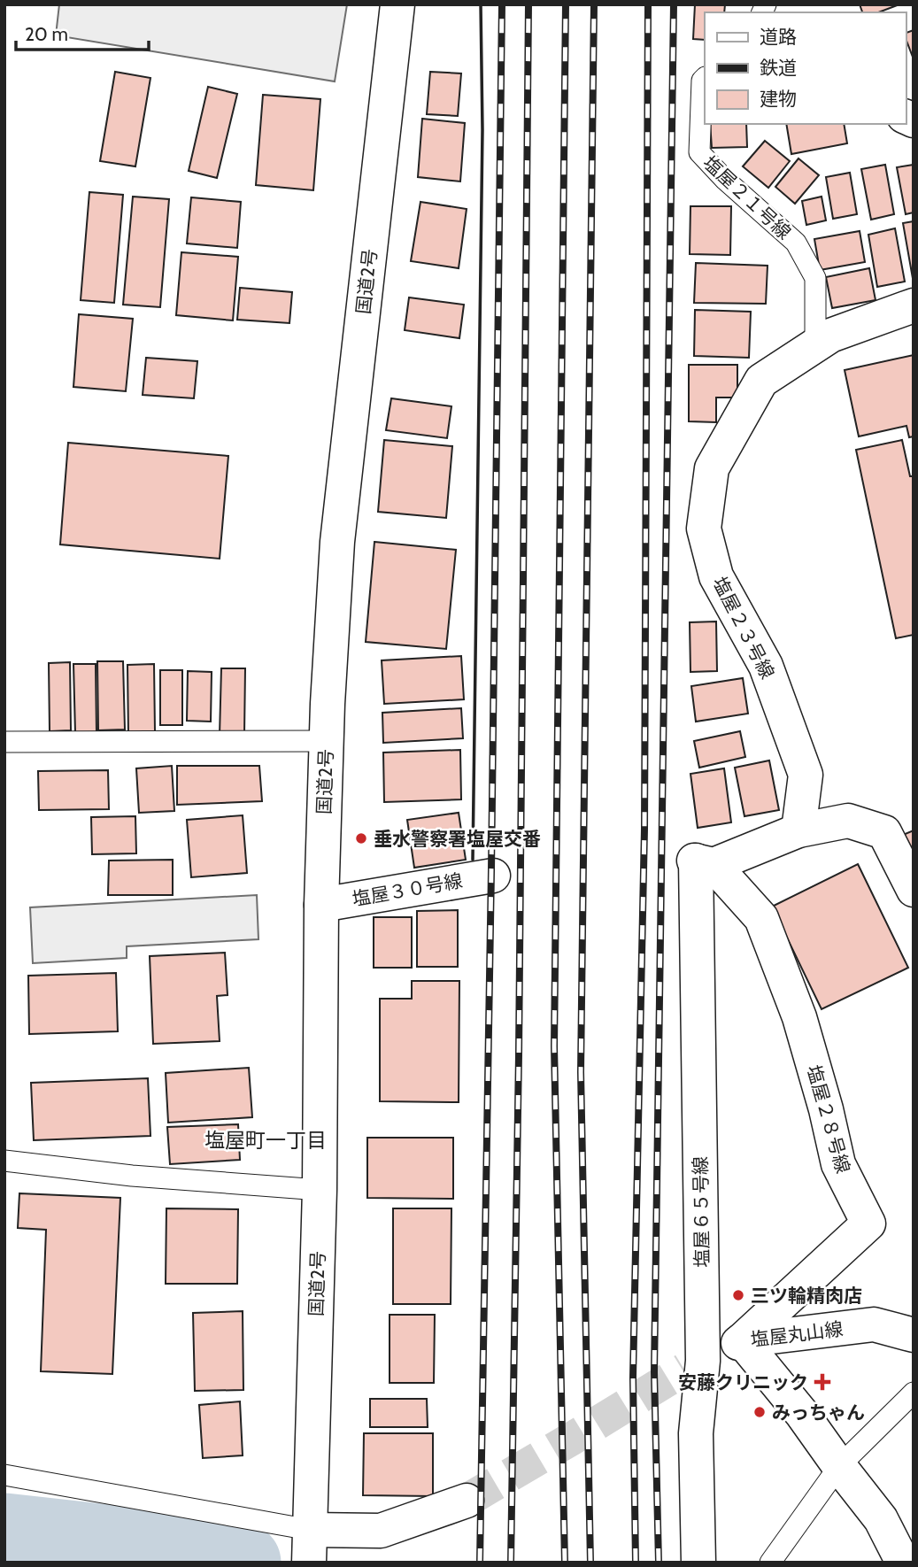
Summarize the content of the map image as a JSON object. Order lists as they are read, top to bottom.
{
  "streets": {
    "main road": [
      "国道2号",
      "塩屋２３号線",
      "塩屋３０号線",
      "塩屋２８号線",
      "塩屋６５号線",
      "塩屋丸山線"
    ],
    "lane": ["塩屋２１号線"]
  },
  "crossings": [
    ["塩屋２１号線", "塩屋２３号線"],
    ["国道2号", "塩屋３０号線"],
    ["塩屋２８号線", "塩屋６５号線"],
    ["塩屋２８号線", "塩屋丸山線"],
    ["塩屋６５号線", "塩屋丸山線"]
  ],
  "districts": ["塩屋町一丁目"],
  "places": {
    "other": ["垂水警察署塩屋交番", "三ツ輪精肉店", "みっちゃん"],
    "health": ["安藤クリニック"]
  },
  "legend": ["道路", "鉄道", "建物"],
  "scale_bar": "20 m"
}
